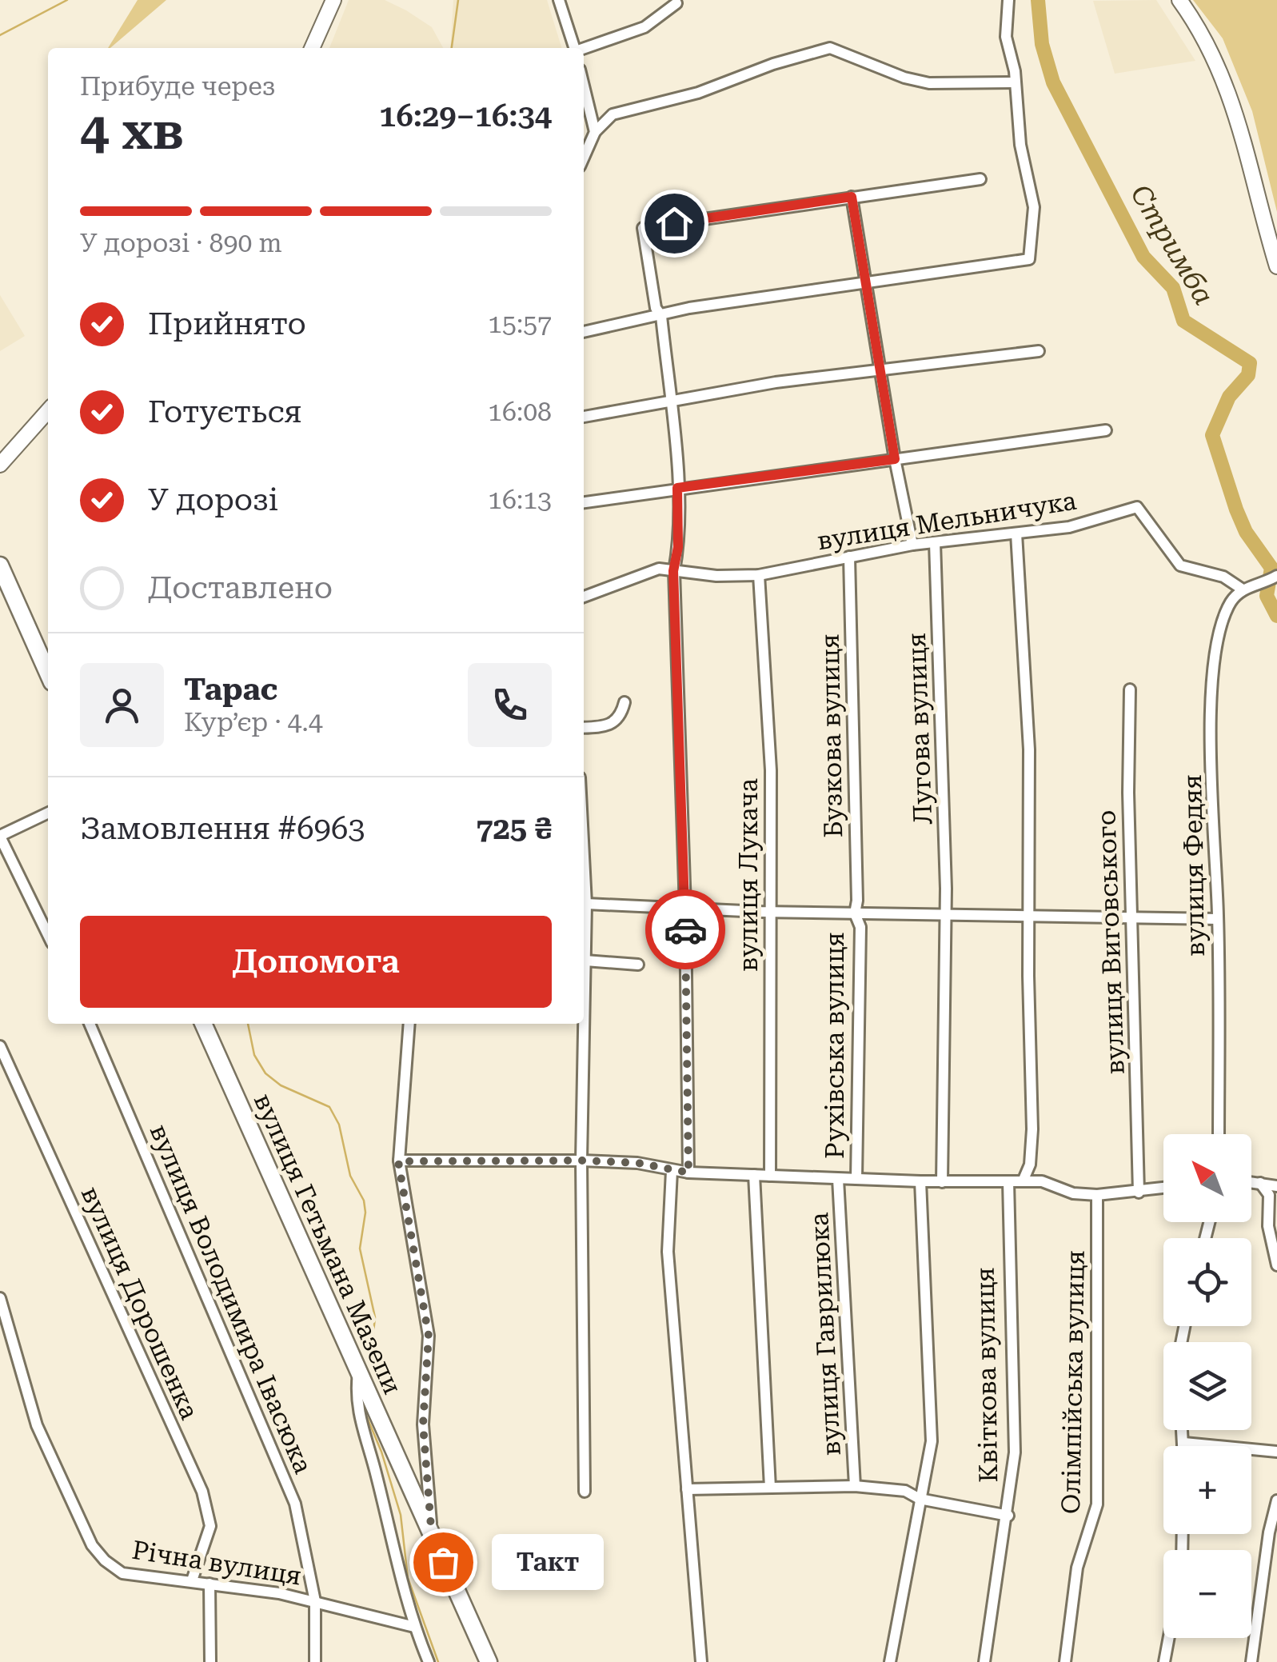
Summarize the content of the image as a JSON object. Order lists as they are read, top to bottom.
{
  "streets": {
    "main road": ["вулиця Гетьмана Мазепи"],
    "street": [
      "вулиця Мельничука",
      "Лугова вулиця",
      "Бузкова вулиця",
      "вулиця Федяя",
      "вулиця Лукача",
      "вулиця Виговського",
      "Рухівська вулиця",
      "вулиця Володимира Івасюка",
      "вулиця Дорошенка",
      "вулиця Гаврилюка",
      "Квіткова вулиця",
      "Олімпійська вулиця",
      "Річна вулиця"
    ]
  },
  "crossings": [
    ["вулиця Мельничука", "Лугова вулиця"],
    ["вулиця Мельничука", "Бузкова вулиця"],
    ["вулиця Мельничука", "вулиця Федяя"],
    ["вулиця Мельничука", "вулиця Лукача"],
    ["Бузкова вулиця", "Рухівська вулиця"],
    ["вулиця Володимира Івасюка", "Річна вулиця"],
    ["вулиця Дорошенка", "Річна вулиця"]
  ],
  "water": ["Стримба"],
  "places": ["Такт"],
  "north": "top left",
  "page": {
    "heading": ["4 хв", "Прибуде через", "16:29–16:34"],
    "panel": [
      "Тарас",
      "Кур’єр · 4.4",
      "Замовлення #6963",
      "725 ₴"
    ],
    "bar": "У дорозі · 890 m",
    "list": [
      ["Прийнято", "15:57"],
      ["Готується", "16:08"],
      ["У дорозі", "16:13"],
      "Доставлено"
    ],
    "buttons": "Допомога",
    "map_buttons": ["+", "−"],
    "bubble": "Такт"
  }
}
